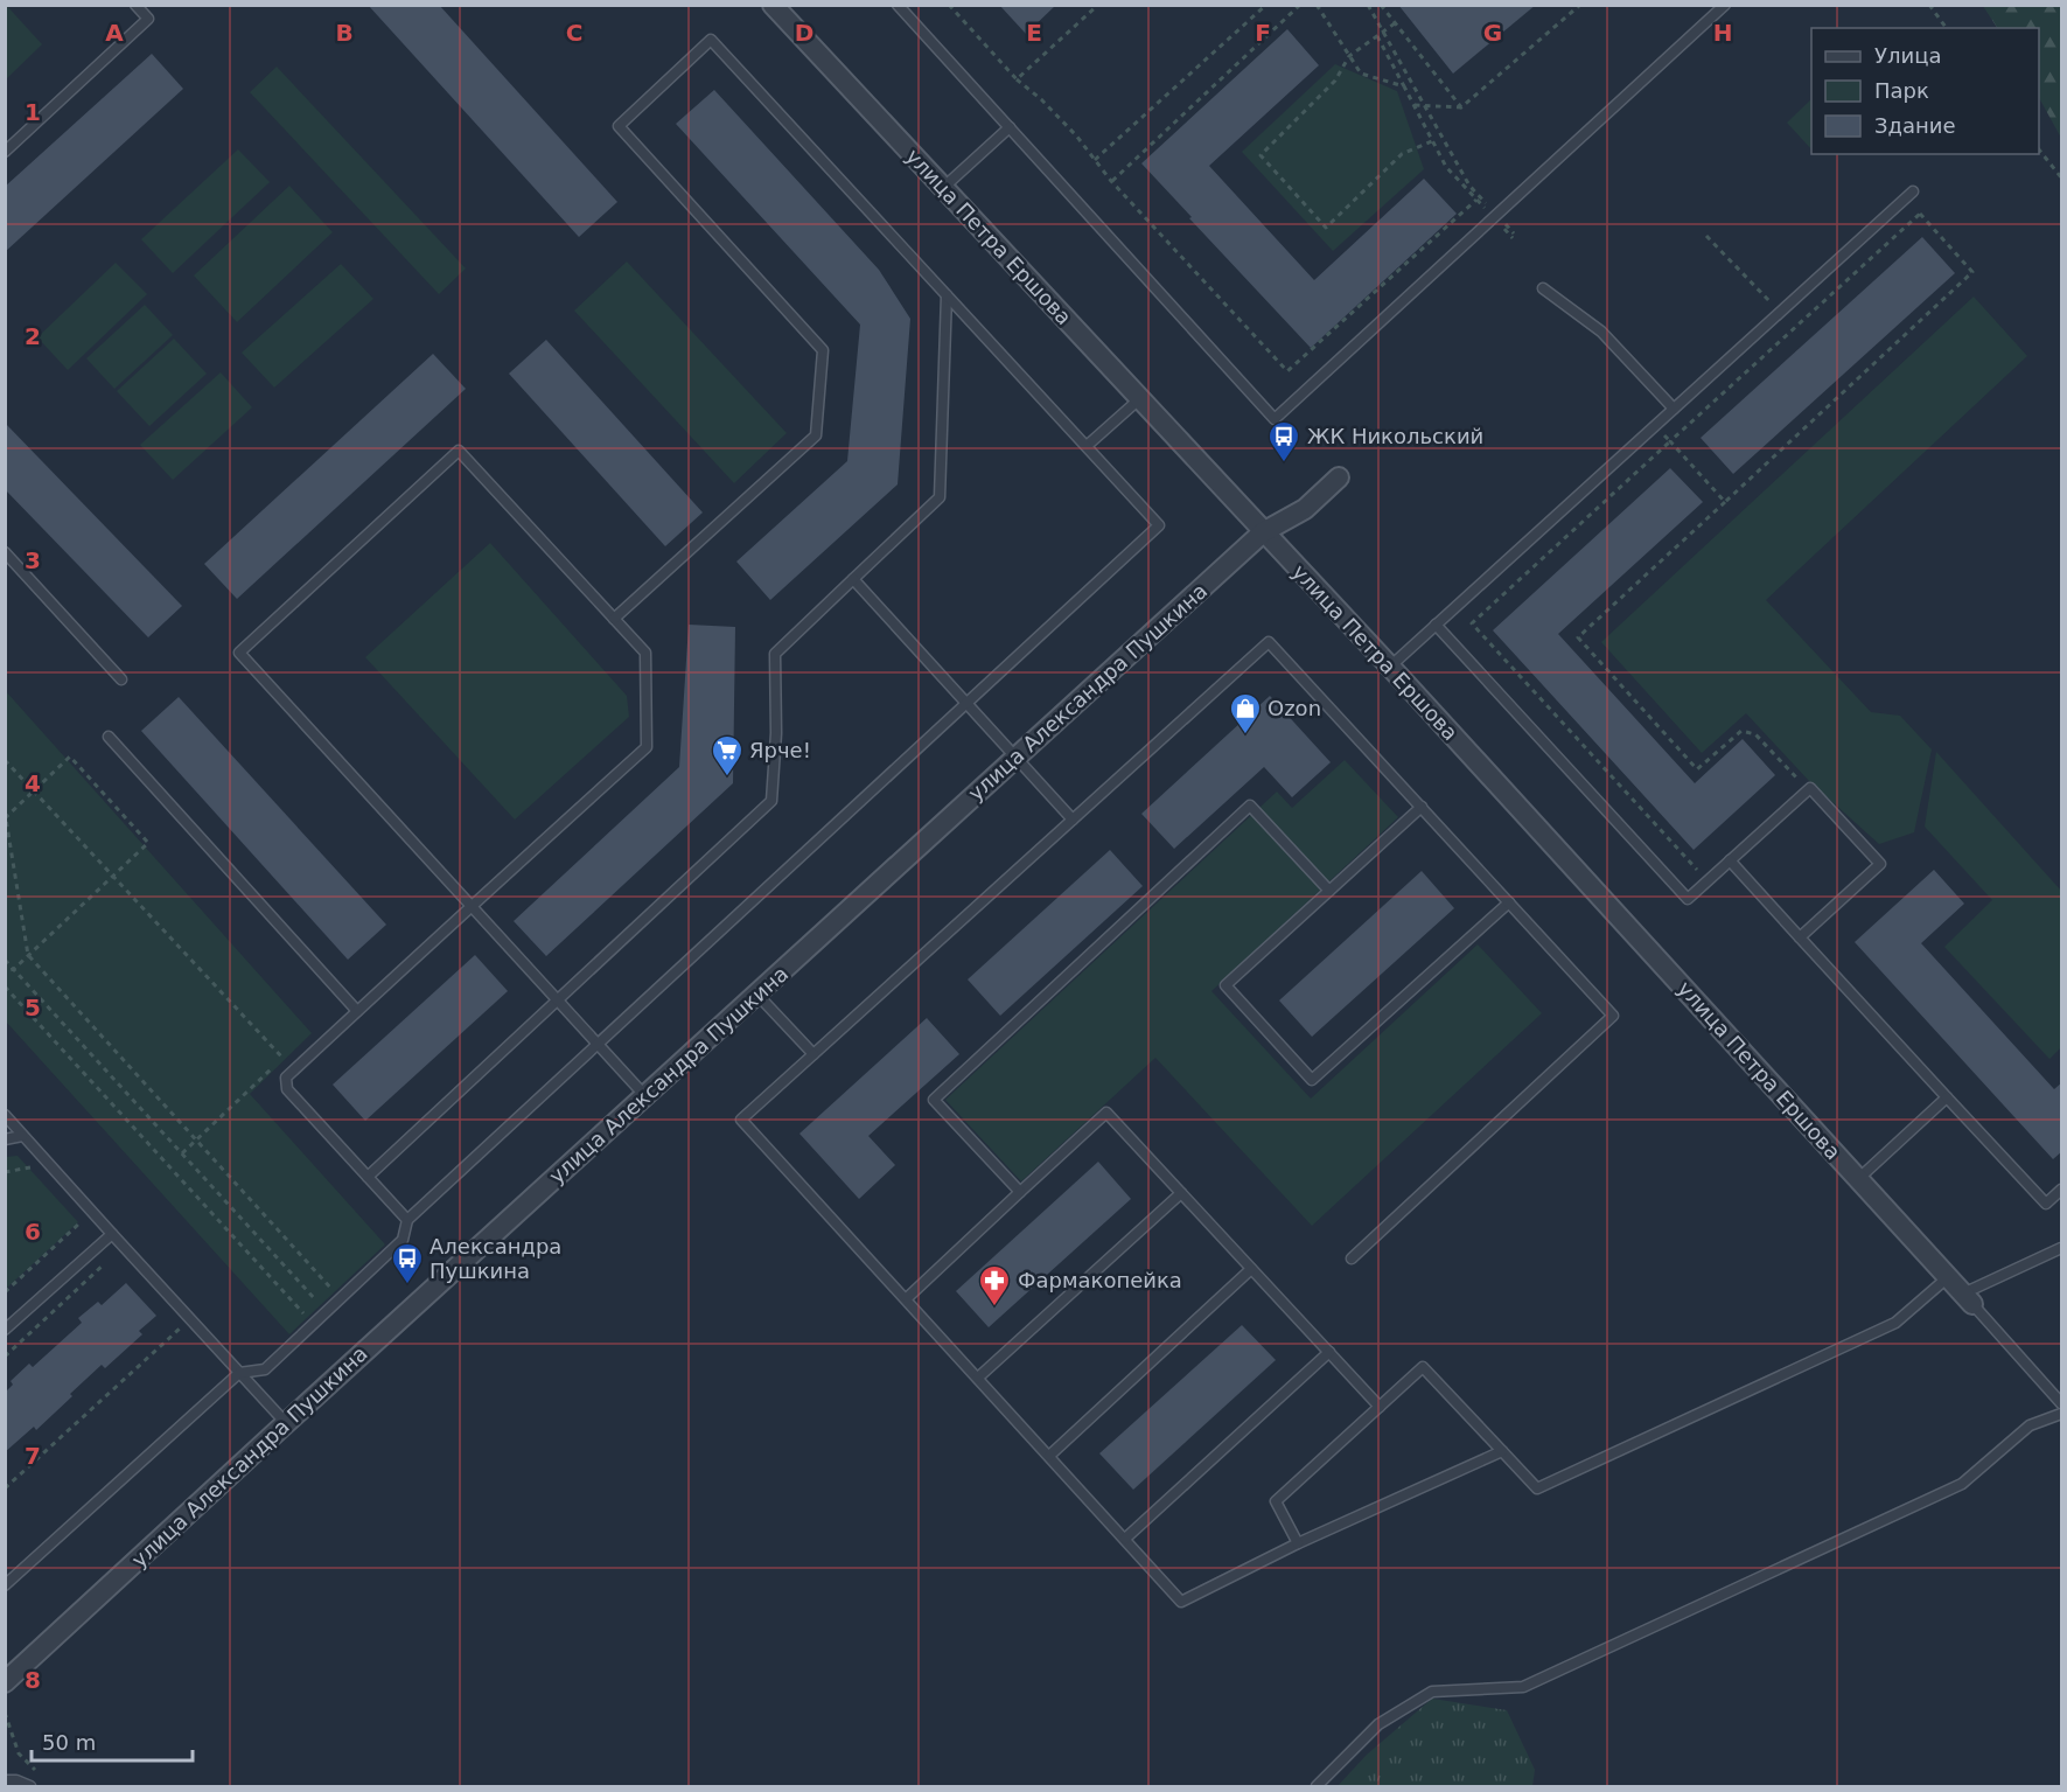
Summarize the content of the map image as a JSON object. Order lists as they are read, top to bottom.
{
  "streets": {
    "street": ["улица Петра Ершова", "улица Александра Пушкина"]
  },
  "crossings": [
    ["улица Петра Ершова", "улица Александра Пушкина"]
  ],
  "places": {
    "bus stop": ["ЖК Никольский", "Александра Пушкина"],
    "shop": ["Ozon"],
    "supermarket": ["Ярче!"],
    "pharmacy": ["Фармакопейка"]
  },
  "legend": ["Улица", "Парк", "Здание"],
  "scale_bar": "50 m",
  "grid": {
    "columns": [
      "A",
      "B",
      "C",
      "D",
      "E",
      "F",
      "G",
      "H"
    ],
    "rows": [
      "1",
      "2",
      "3",
      "4",
      "5",
      "6",
      "7",
      "8"
    ]
  }
}
